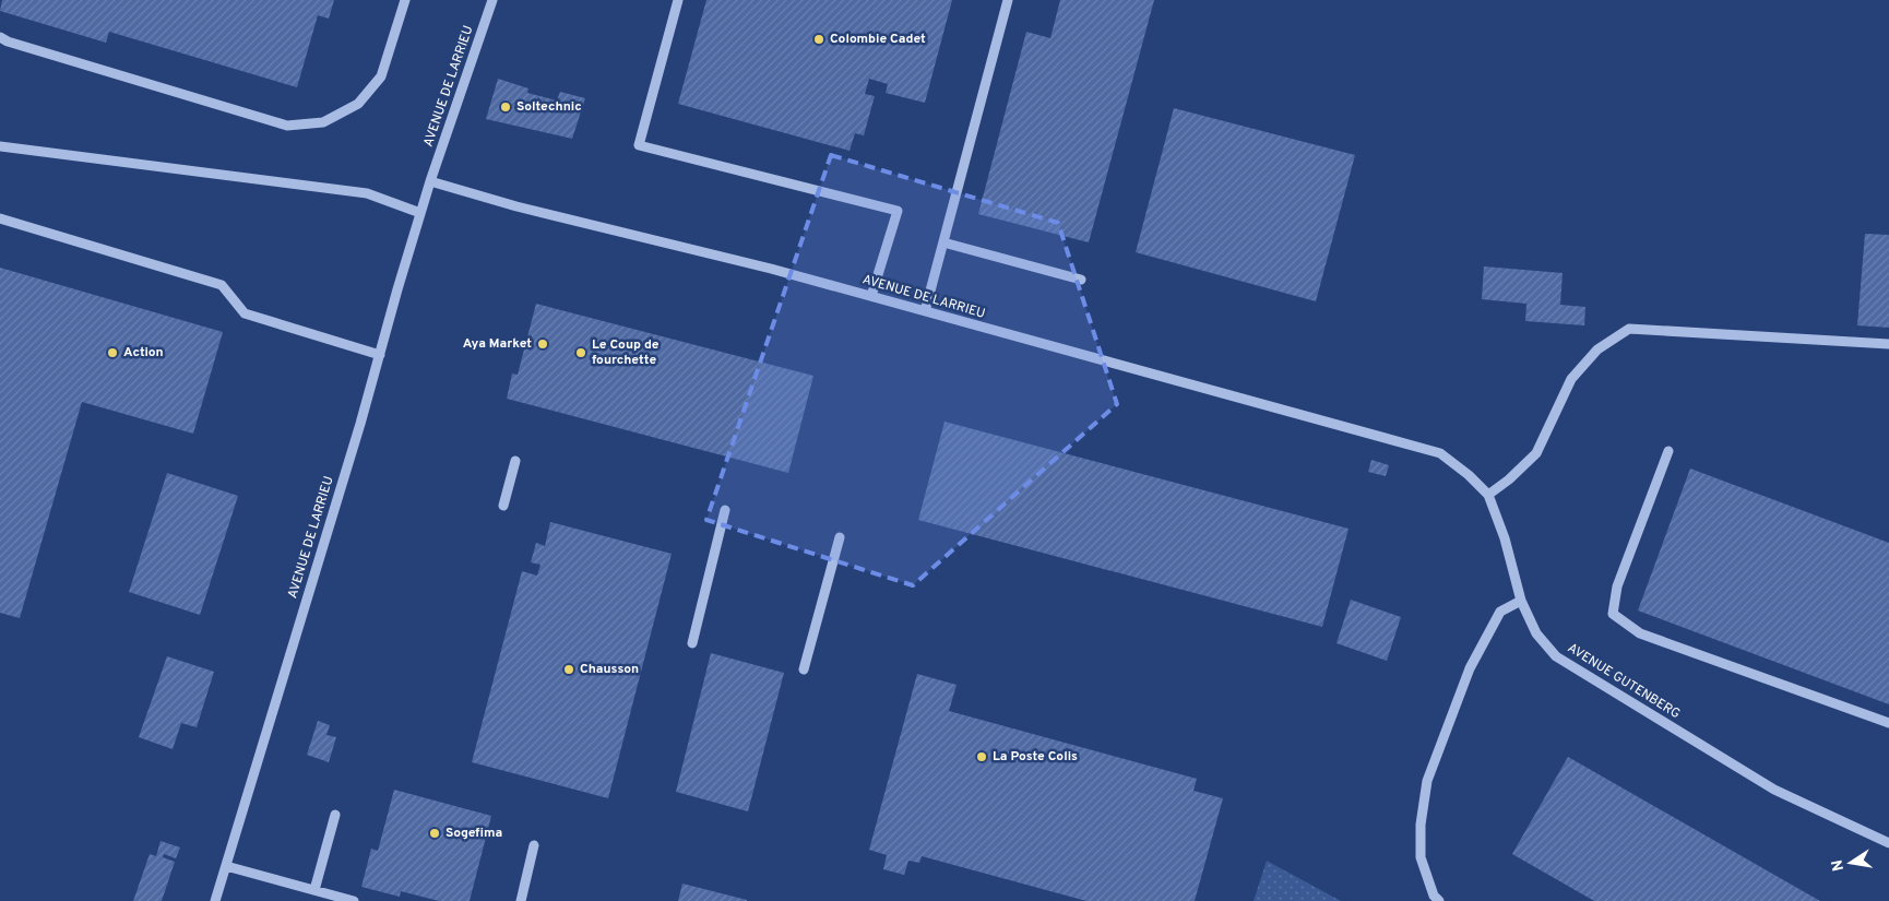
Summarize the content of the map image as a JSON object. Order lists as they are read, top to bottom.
{
  "streets": {
    "street": ["AVENUE DE LARRIEU", "AVENUE GUTENBERG"]
  },
  "crossings": [
    ["AVENUE DE LARRIEU", "AVENUE GUTENBERG"]
  ],
  "places": [
    "Colombie Cadet",
    "Soltechnic",
    "Aya Market",
    "Action",
    "Le Coup de fourchette",
    "Chausson",
    "La Poste Colis",
    "Sogefima"
  ],
  "north": "left"
}
